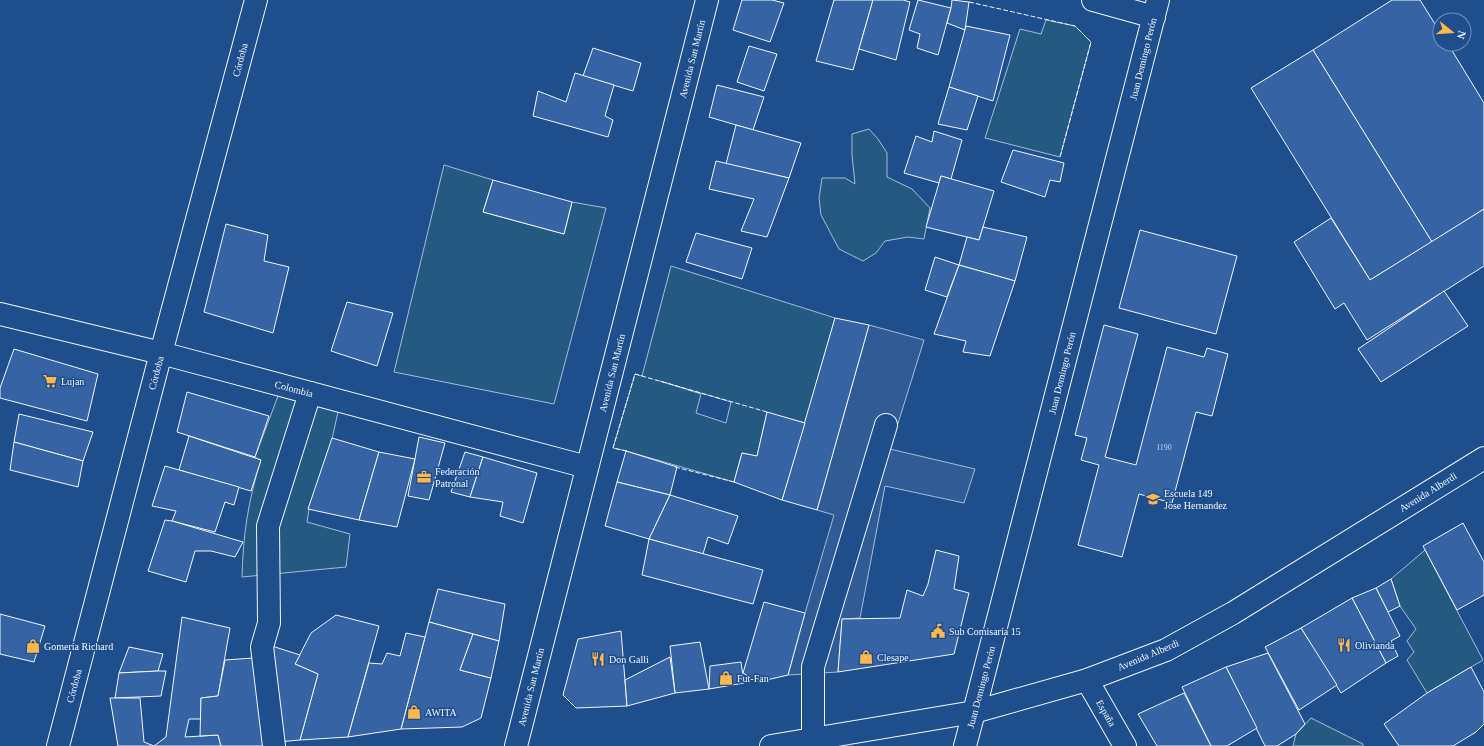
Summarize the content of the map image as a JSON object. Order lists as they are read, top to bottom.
{
  "streets": {
    "street": [
      "Avenida San Martín",
      "Juan Domingo Perón",
      "Córdoba",
      "Colombia",
      "Avenida Alberdi",
      "España"
    ]
  },
  "crossings": [
    ["Avenida San Martín", "Colombia"],
    ["Juan Domingo Perón", "Avenida Alberdi"],
    ["Córdoba", "Colombia"],
    ["Avenida Alberdi", "España"]
  ],
  "places": {
    "supermarket": ["Lujan"],
    "office": ["Federación Patronal"],
    "school or university": ["Escuela 149 Jose Hernandez"],
    "public building": ["Sub Comisaría 15"],
    "restaurant": ["Olivianda", "Don Galli"],
    "shop": [
      "Gomería Richard",
      "Clesape",
      "Fut-Fan",
      "AWITA"
    ]
  },
  "house_numbers": ["1190"],
  "north": "right"
}
